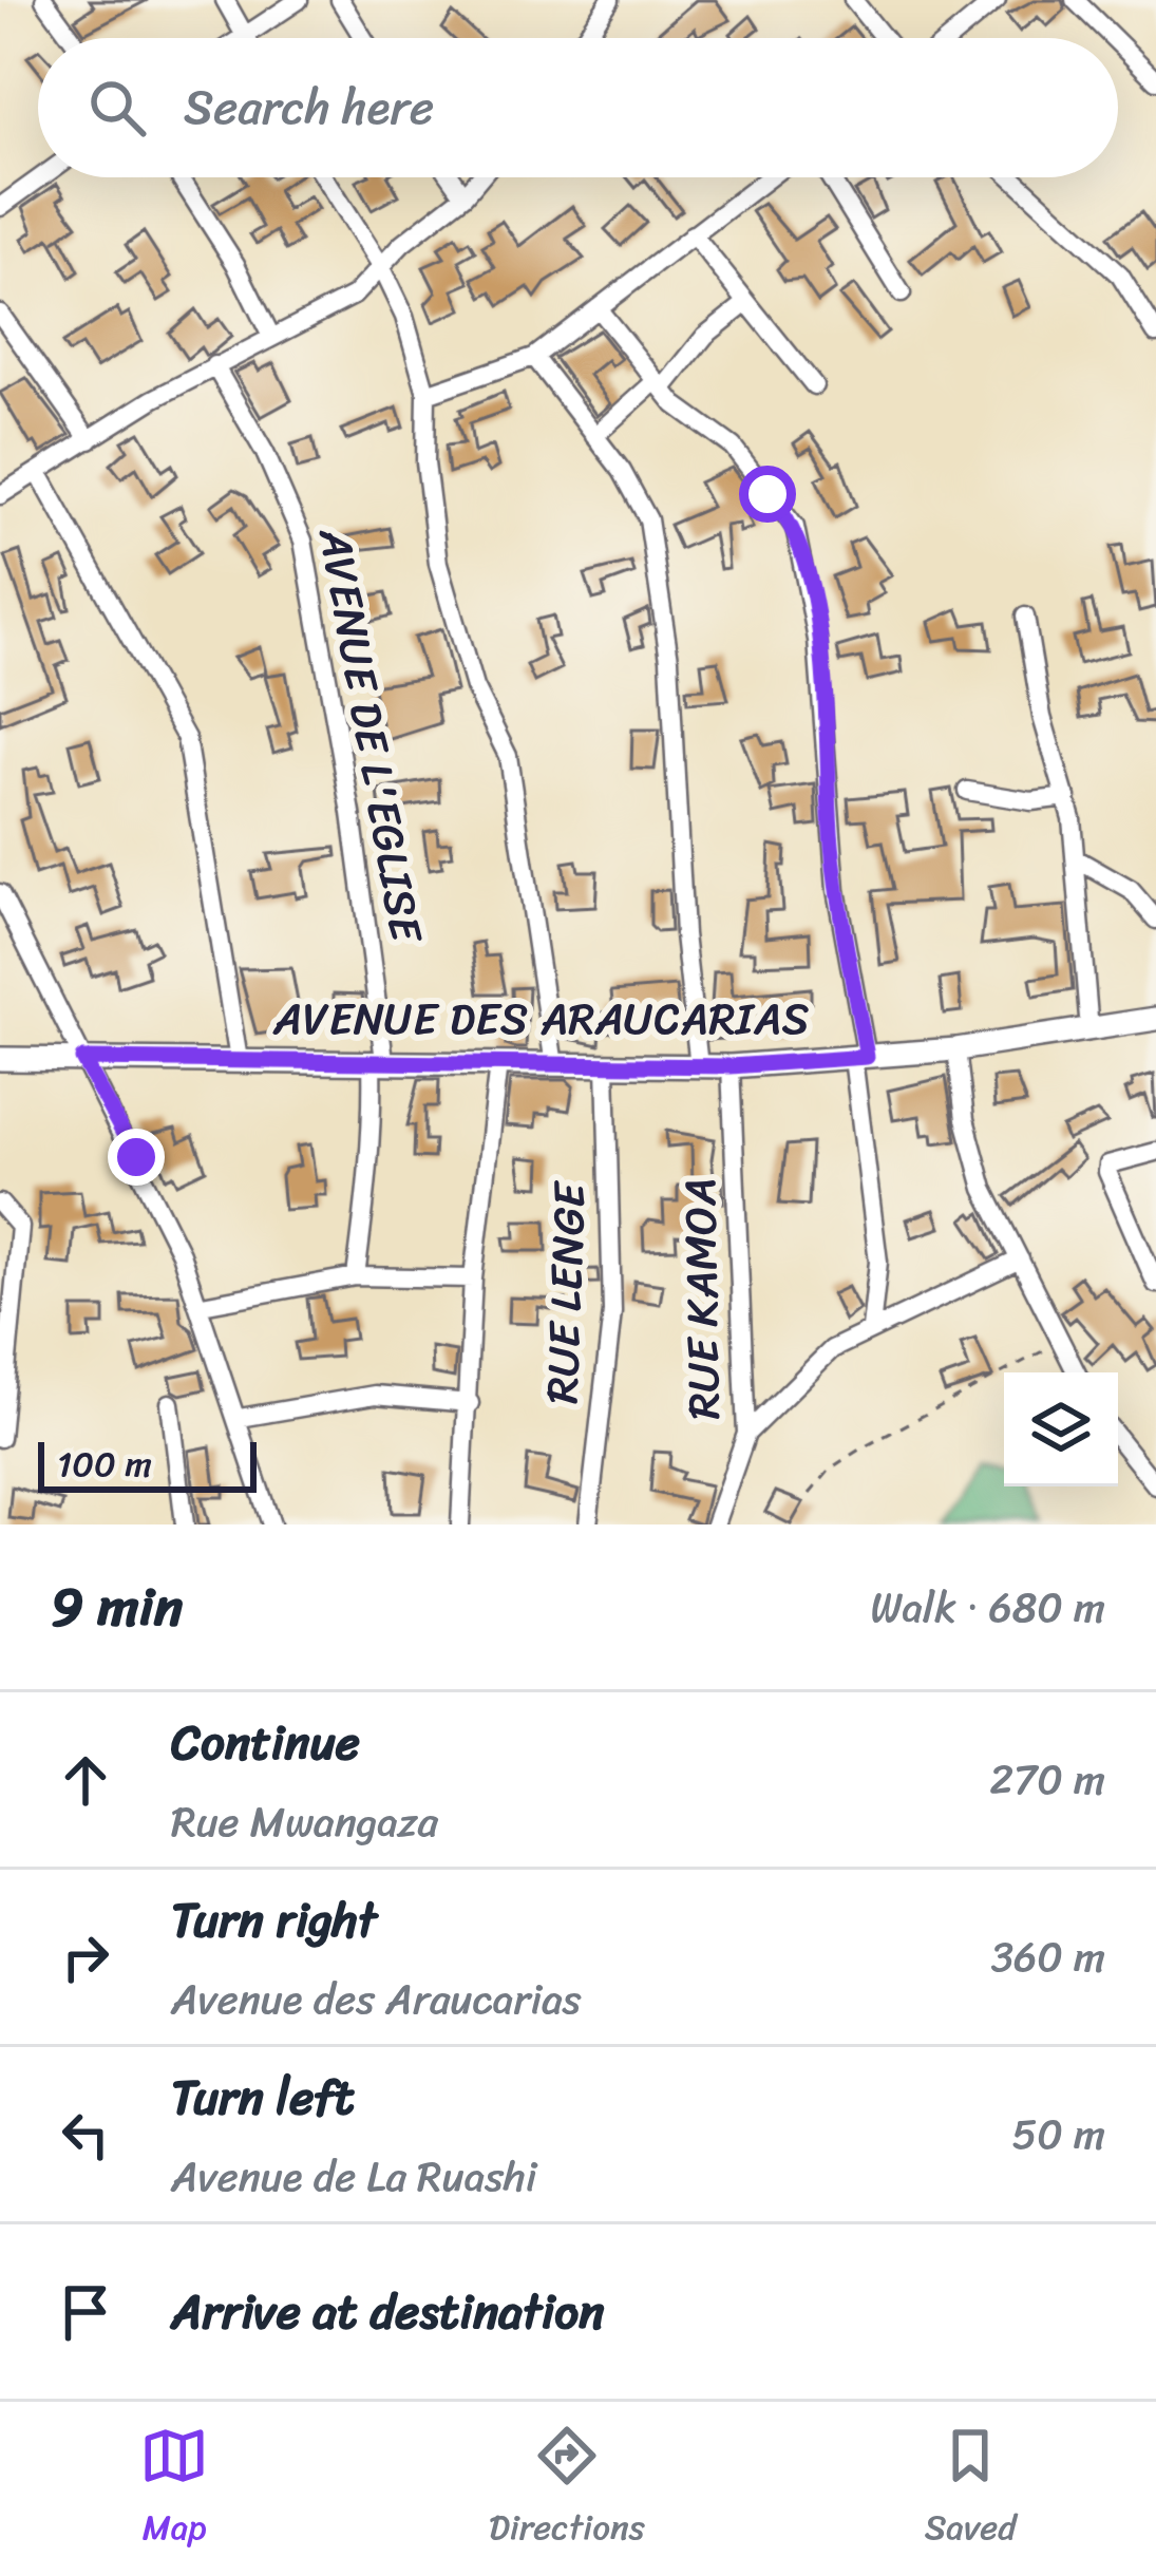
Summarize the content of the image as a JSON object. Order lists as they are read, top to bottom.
{
  "streets": {
    "street": [
      "AVENUE DE L'EGLISE",
      "AVENUE DES ARAUCARIAS",
      "RUE LENGE",
      "RUE KAMOA"
    ]
  },
  "crossings": [
    ["AVENUE DE L'EGLISE", "AVENUE DES ARAUCARIAS"],
    ["AVENUE DES ARAUCARIAS", "RUE LENGE"],
    ["AVENUE DES ARAUCARIAS", "RUE KAMOA"]
  ],
  "scale_bar": "100 m",
  "page": {
    "search": "Search here",
    "scale": "100 m",
    "heading": ["9 min", "Walk · 680 m"],
    "list": [
      ["Continue", "Rue Mwangaza", "270 m"],
      ["Turn right", "Avenue des Araucarias", "360 m"],
      ["Turn left", "Avenue de La Ruashi", "50 m"],
      "Arrive at destination"
    ],
    "nav": ["Map", "Directions", "Saved"]
  }
}
